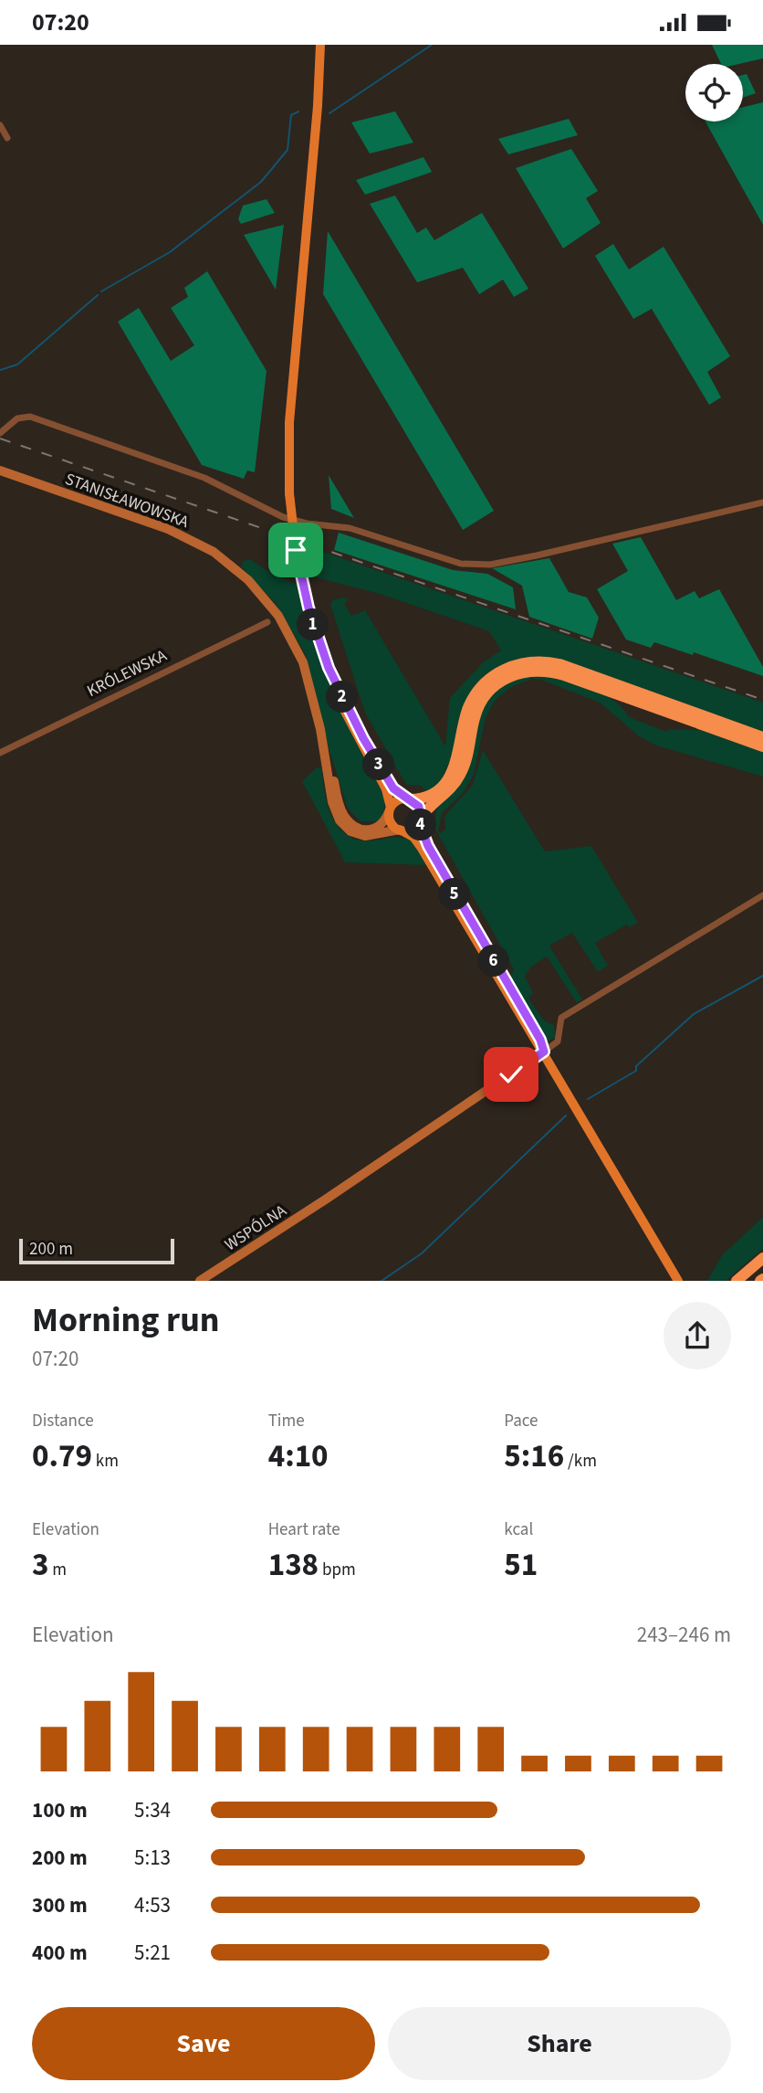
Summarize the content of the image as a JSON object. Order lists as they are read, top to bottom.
{
  "streets": {
    "street": ["STANISŁAWOWSKA", "KRÓLEWSKA", "WSPÓLNA"]
  },
  "scale_bar": "200 m",
  "page": {
    "status": "07:20",
    "pins": [
      "1",
      "2",
      "3",
      "4",
      "5",
      "6"
    ],
    "scale": "200 m",
    "heading": ["Morning run", "07:20"],
    "stats": [
      ["Distance", "0.79 km"],
      ["Time", "4:10"],
      ["Pace", "5:16 /km"],
      ["Elevation", "3 m"],
      ["Heart rate", "138 bpm"],
      ["kcal", "51"]
    ],
    "chart": ["Elevation", "243–246 m"],
    "list": [
      {
        "name": "100 m",
        "note": "5:34"
      },
      {
        "name": "200 m",
        "note": "5:13"
      },
      {
        "name": "300 m",
        "note": "4:53"
      },
      {
        "name": "400 m",
        "note": "5:21"
      }
    ],
    "buttons": ["Save", "Share"]
  }
}
